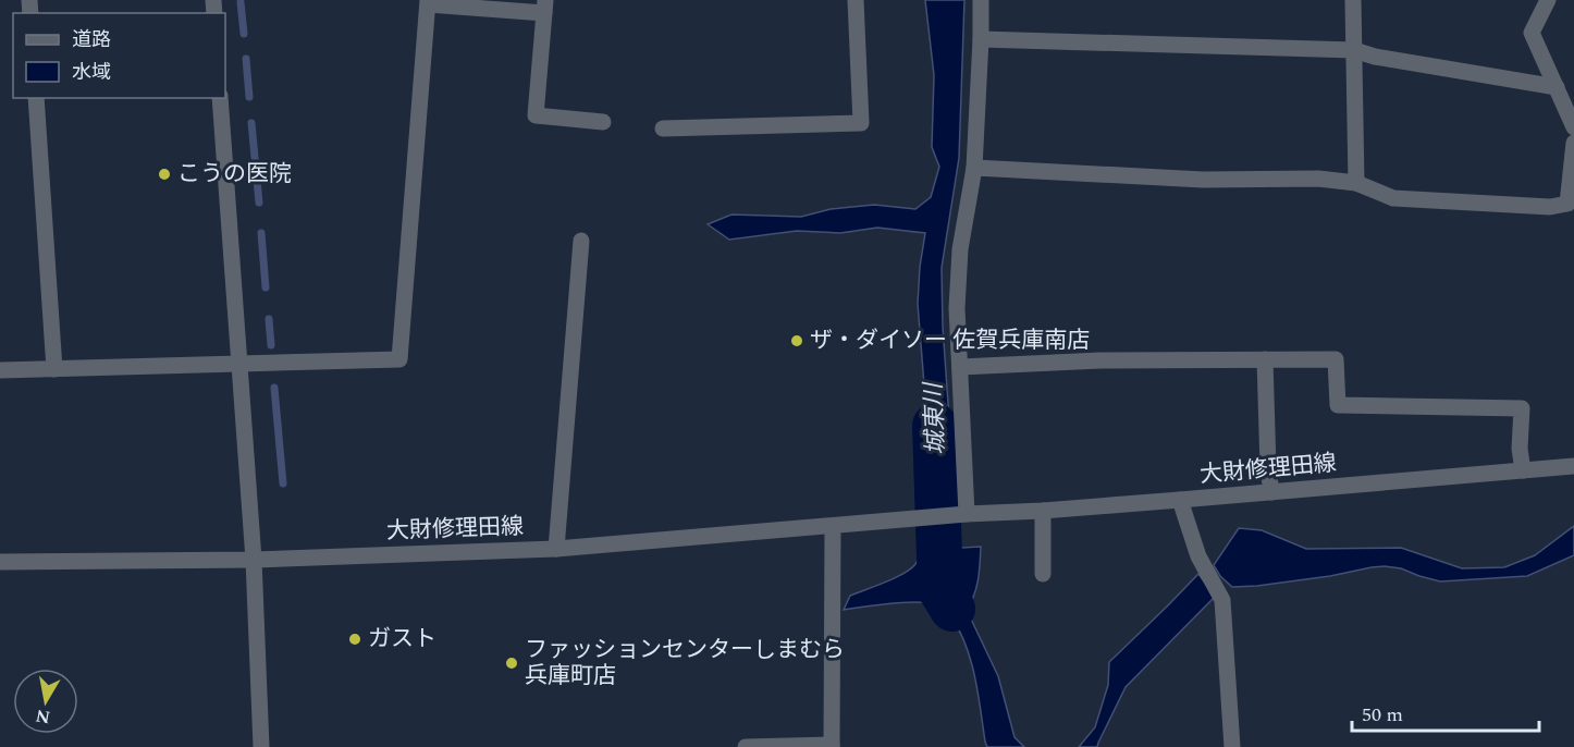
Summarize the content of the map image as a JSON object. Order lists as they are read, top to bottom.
{
  "streets": {
    "street": ["大財修理田線"]
  },
  "water": ["城東川"],
  "places": [
    "こうの医院",
    "ザ・ダイソー 佐賀兵庫南店",
    "ガスト",
    "ファッションセンターしまむら 兵庫町店"
  ],
  "legend": ["道路", "水域"],
  "scale_bar": "50 m",
  "north": "bottom"
}
